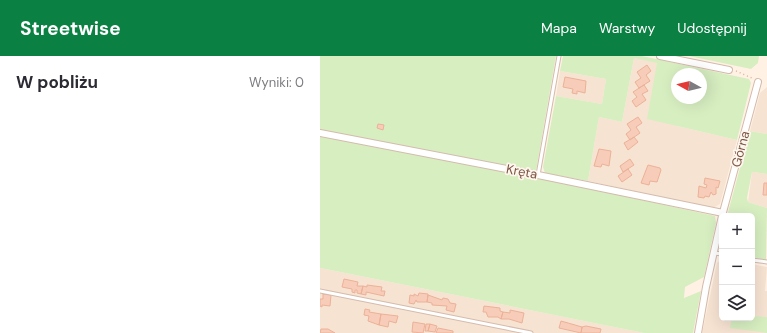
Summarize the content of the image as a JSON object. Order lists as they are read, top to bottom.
{
  "streets": {
    "street": ["Górna", "Kręta"]
  },
  "north": "left",
  "page": {
    "header": "Streetwise",
    "nav": ["Mapa", "Warstwy", "Udostępnij"],
    "heading": ["W pobliżu", "Wyniki: 0"],
    "map_buttons": ["+", "−"]
  }
}
